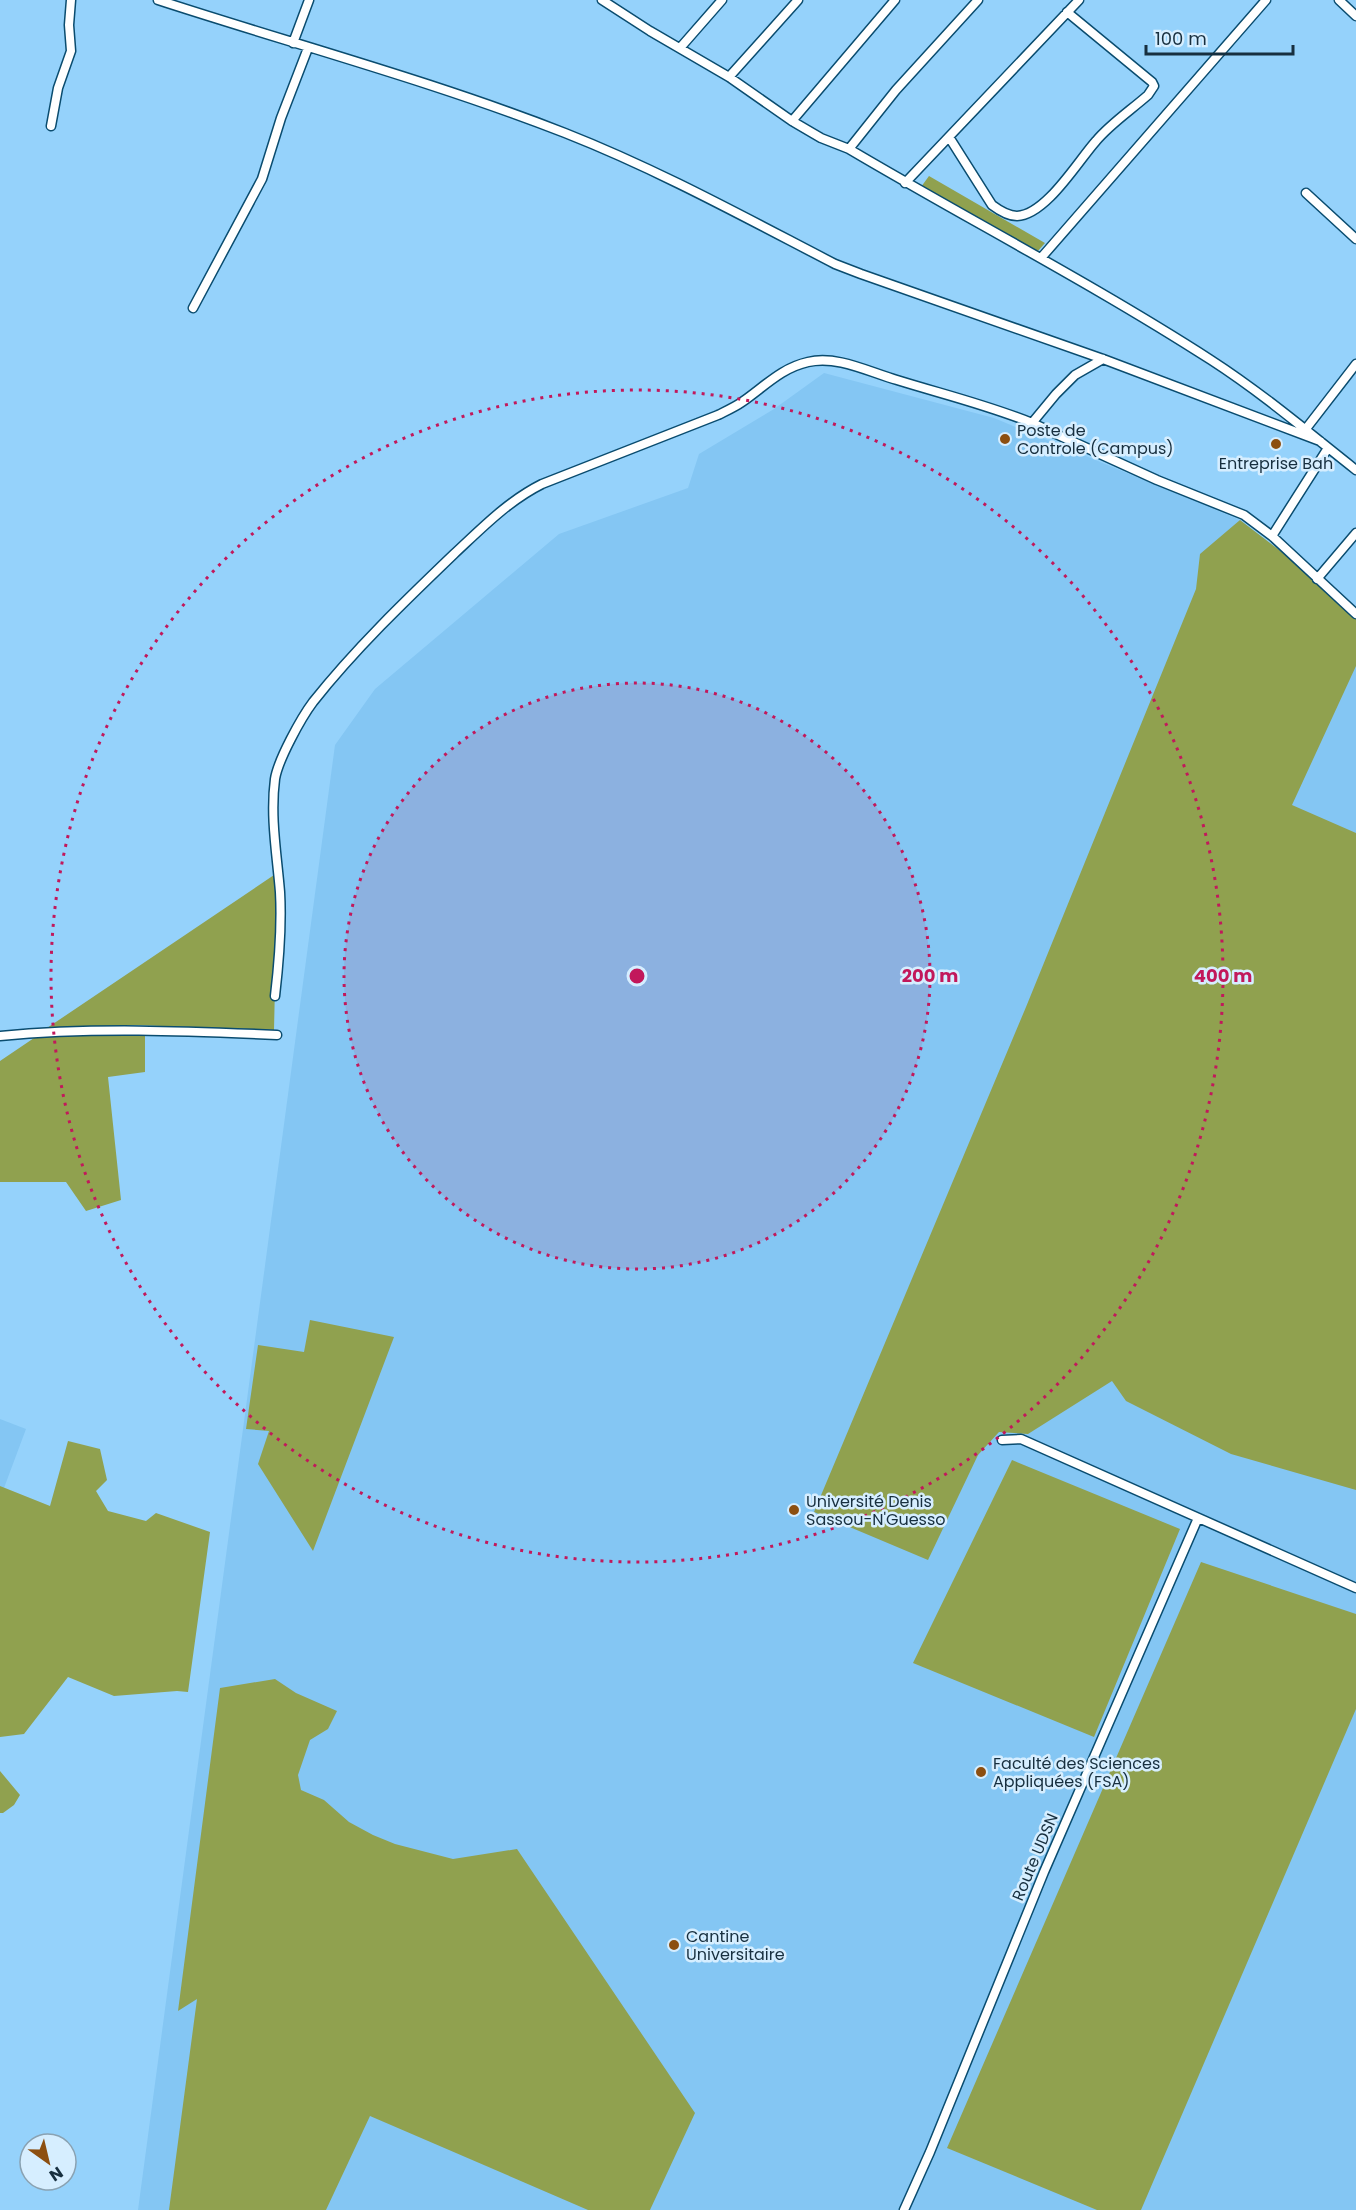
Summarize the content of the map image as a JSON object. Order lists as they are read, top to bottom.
{
  "streets": {
    "street": ["Route UDSN"]
  },
  "places": [
    "Poste de Controle (Campus)",
    "Entreprise Bah",
    "Université Denis Sassou-N'Guesso",
    "Faculté des Sciences Appliquées (FSA)",
    "Cantine Universitaire"
  ],
  "scale_bar": "100 m",
  "north": "bottom right",
  "rings": ["200 m", "400 m"]
}
